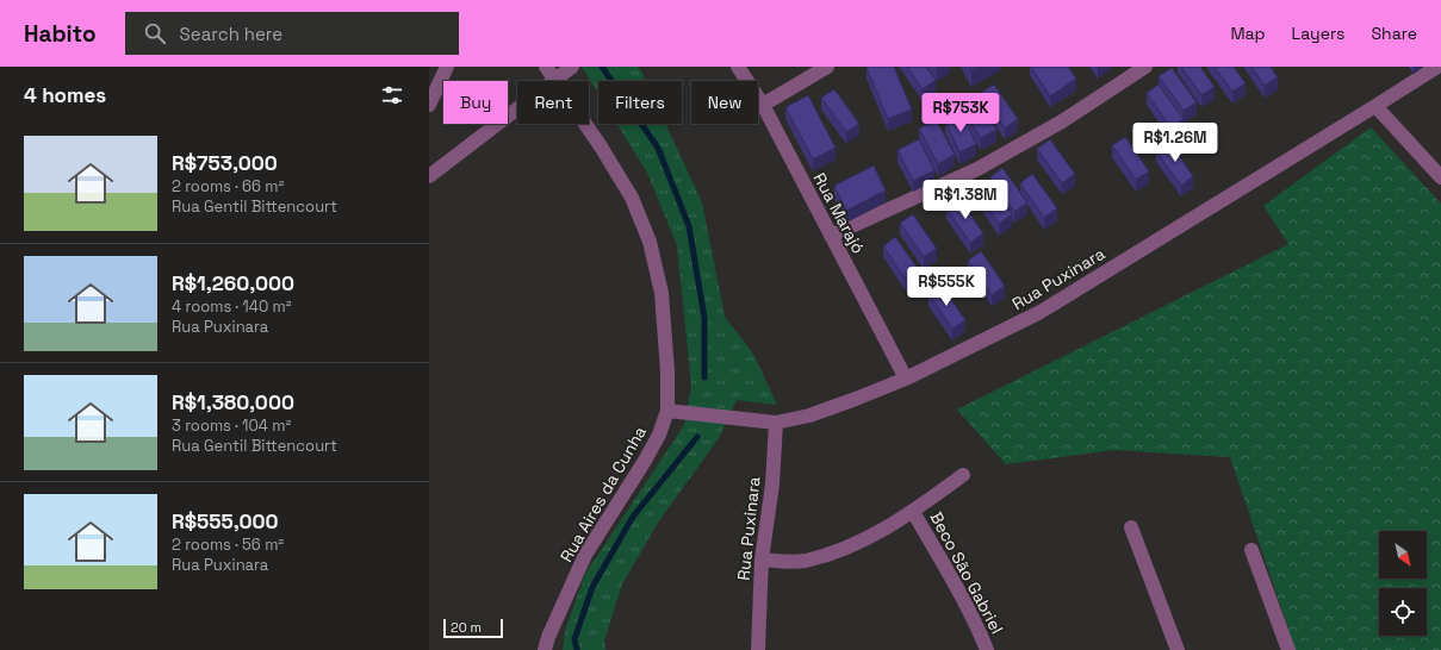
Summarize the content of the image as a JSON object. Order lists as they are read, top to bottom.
{
  "streets": {
    "street": [
      "Rua Marajó",
      "Rua Puxinara",
      "Rua Aires da Cunha",
      "Beco São Gabriel"
    ]
  },
  "crossings": [
    ["Rua Marajó", "Rua Puxinara"]
  ],
  "scale_bar": "20 m",
  "north": "bottom right",
  "page": {
    "header": "Habito",
    "search": "Search here",
    "nav": ["Map", "Layers", "Share"],
    "heading": "4 homes",
    "chip": [
      "Buy",
      "Rent",
      "Filters",
      "New"
    ],
    "price": [
      "R$753K",
      "R$1.26M",
      "R$1.38M",
      "R$555K"
    ],
    "list": [
      {
        "name": "R$753,000",
        "note": "2 rooms · 66 m² · Rua Gentil Bittencourt"
      },
      {
        "name": "R$1,260,000",
        "note": "4 rooms · 140 m² · Rua Puxinara"
      },
      {
        "name": "R$1,380,000",
        "note": "3 rooms · 104 m² · Rua Gentil Bittencourt"
      },
      {
        "name": "R$555,000",
        "note": "2 rooms · 56 m² · Rua Puxinara"
      }
    ],
    "scale": "20 m"
  }
}
